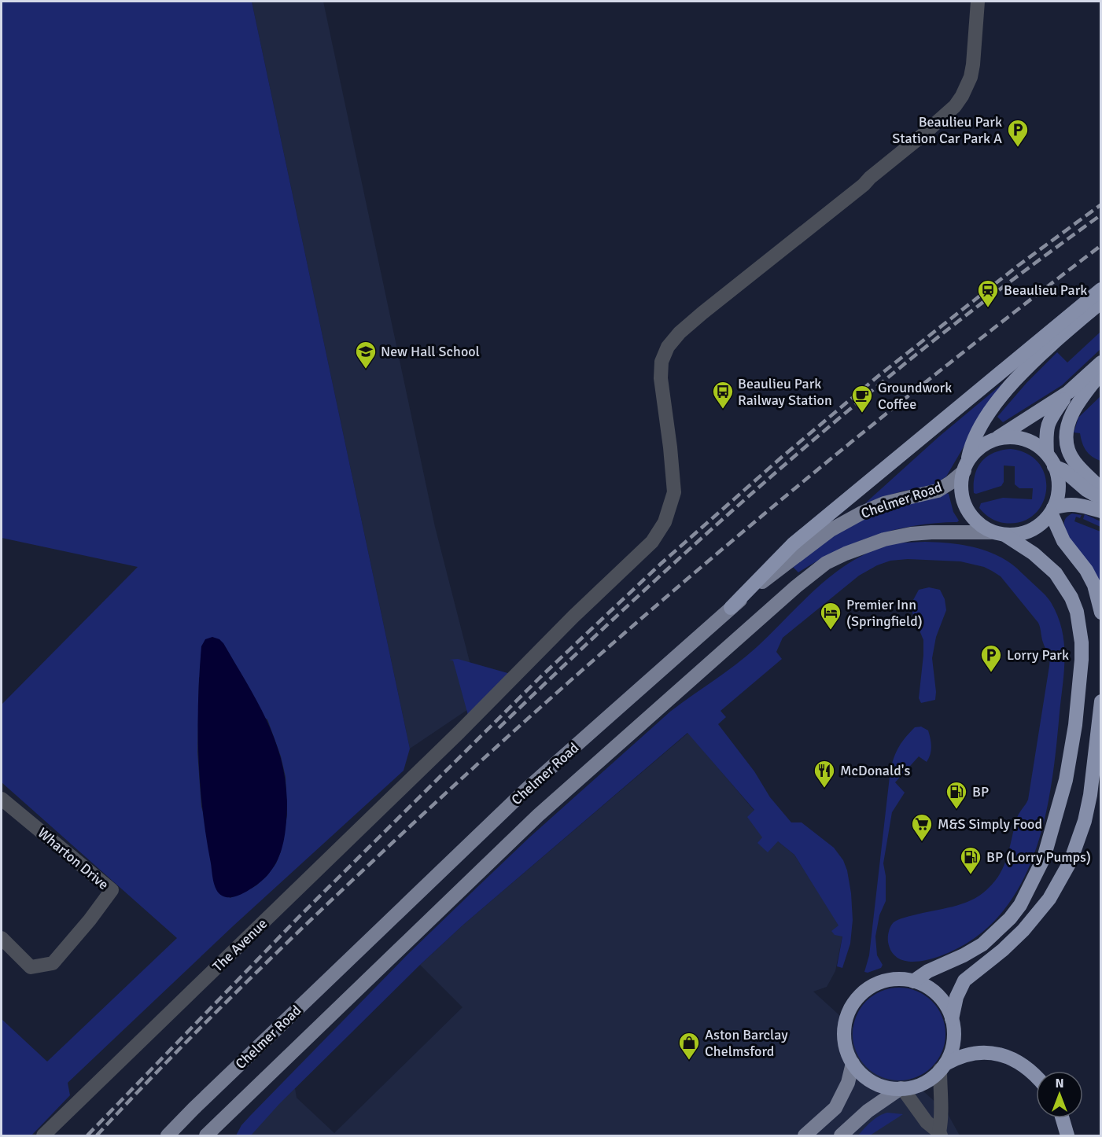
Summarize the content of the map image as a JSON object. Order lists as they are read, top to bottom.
{
  "streets": {
    "main road": ["Chelmer Road"],
    "street": ["Wharton Drive", "The Avenue"]
  },
  "places": {
    "parking": ["Beaulieu Park Station Car Park A", "Lorry Park"],
    "station": ["Beaulieu Park"],
    "school or university": ["New Hall School"],
    "bus stop": ["Beaulieu Park Railway Station"],
    "cafe": ["Groundwork Coffee"],
    "hotel": ["Premier Inn (Springfield)"],
    "restaurant": ["McDonald's"],
    "fuel station": ["BP", "BP (Lorry Pumps)"],
    "supermarket": ["M&S Simply Food"],
    "shop": ["Aston Barclay Chelmsford"]
  },
  "north": "top"
}
